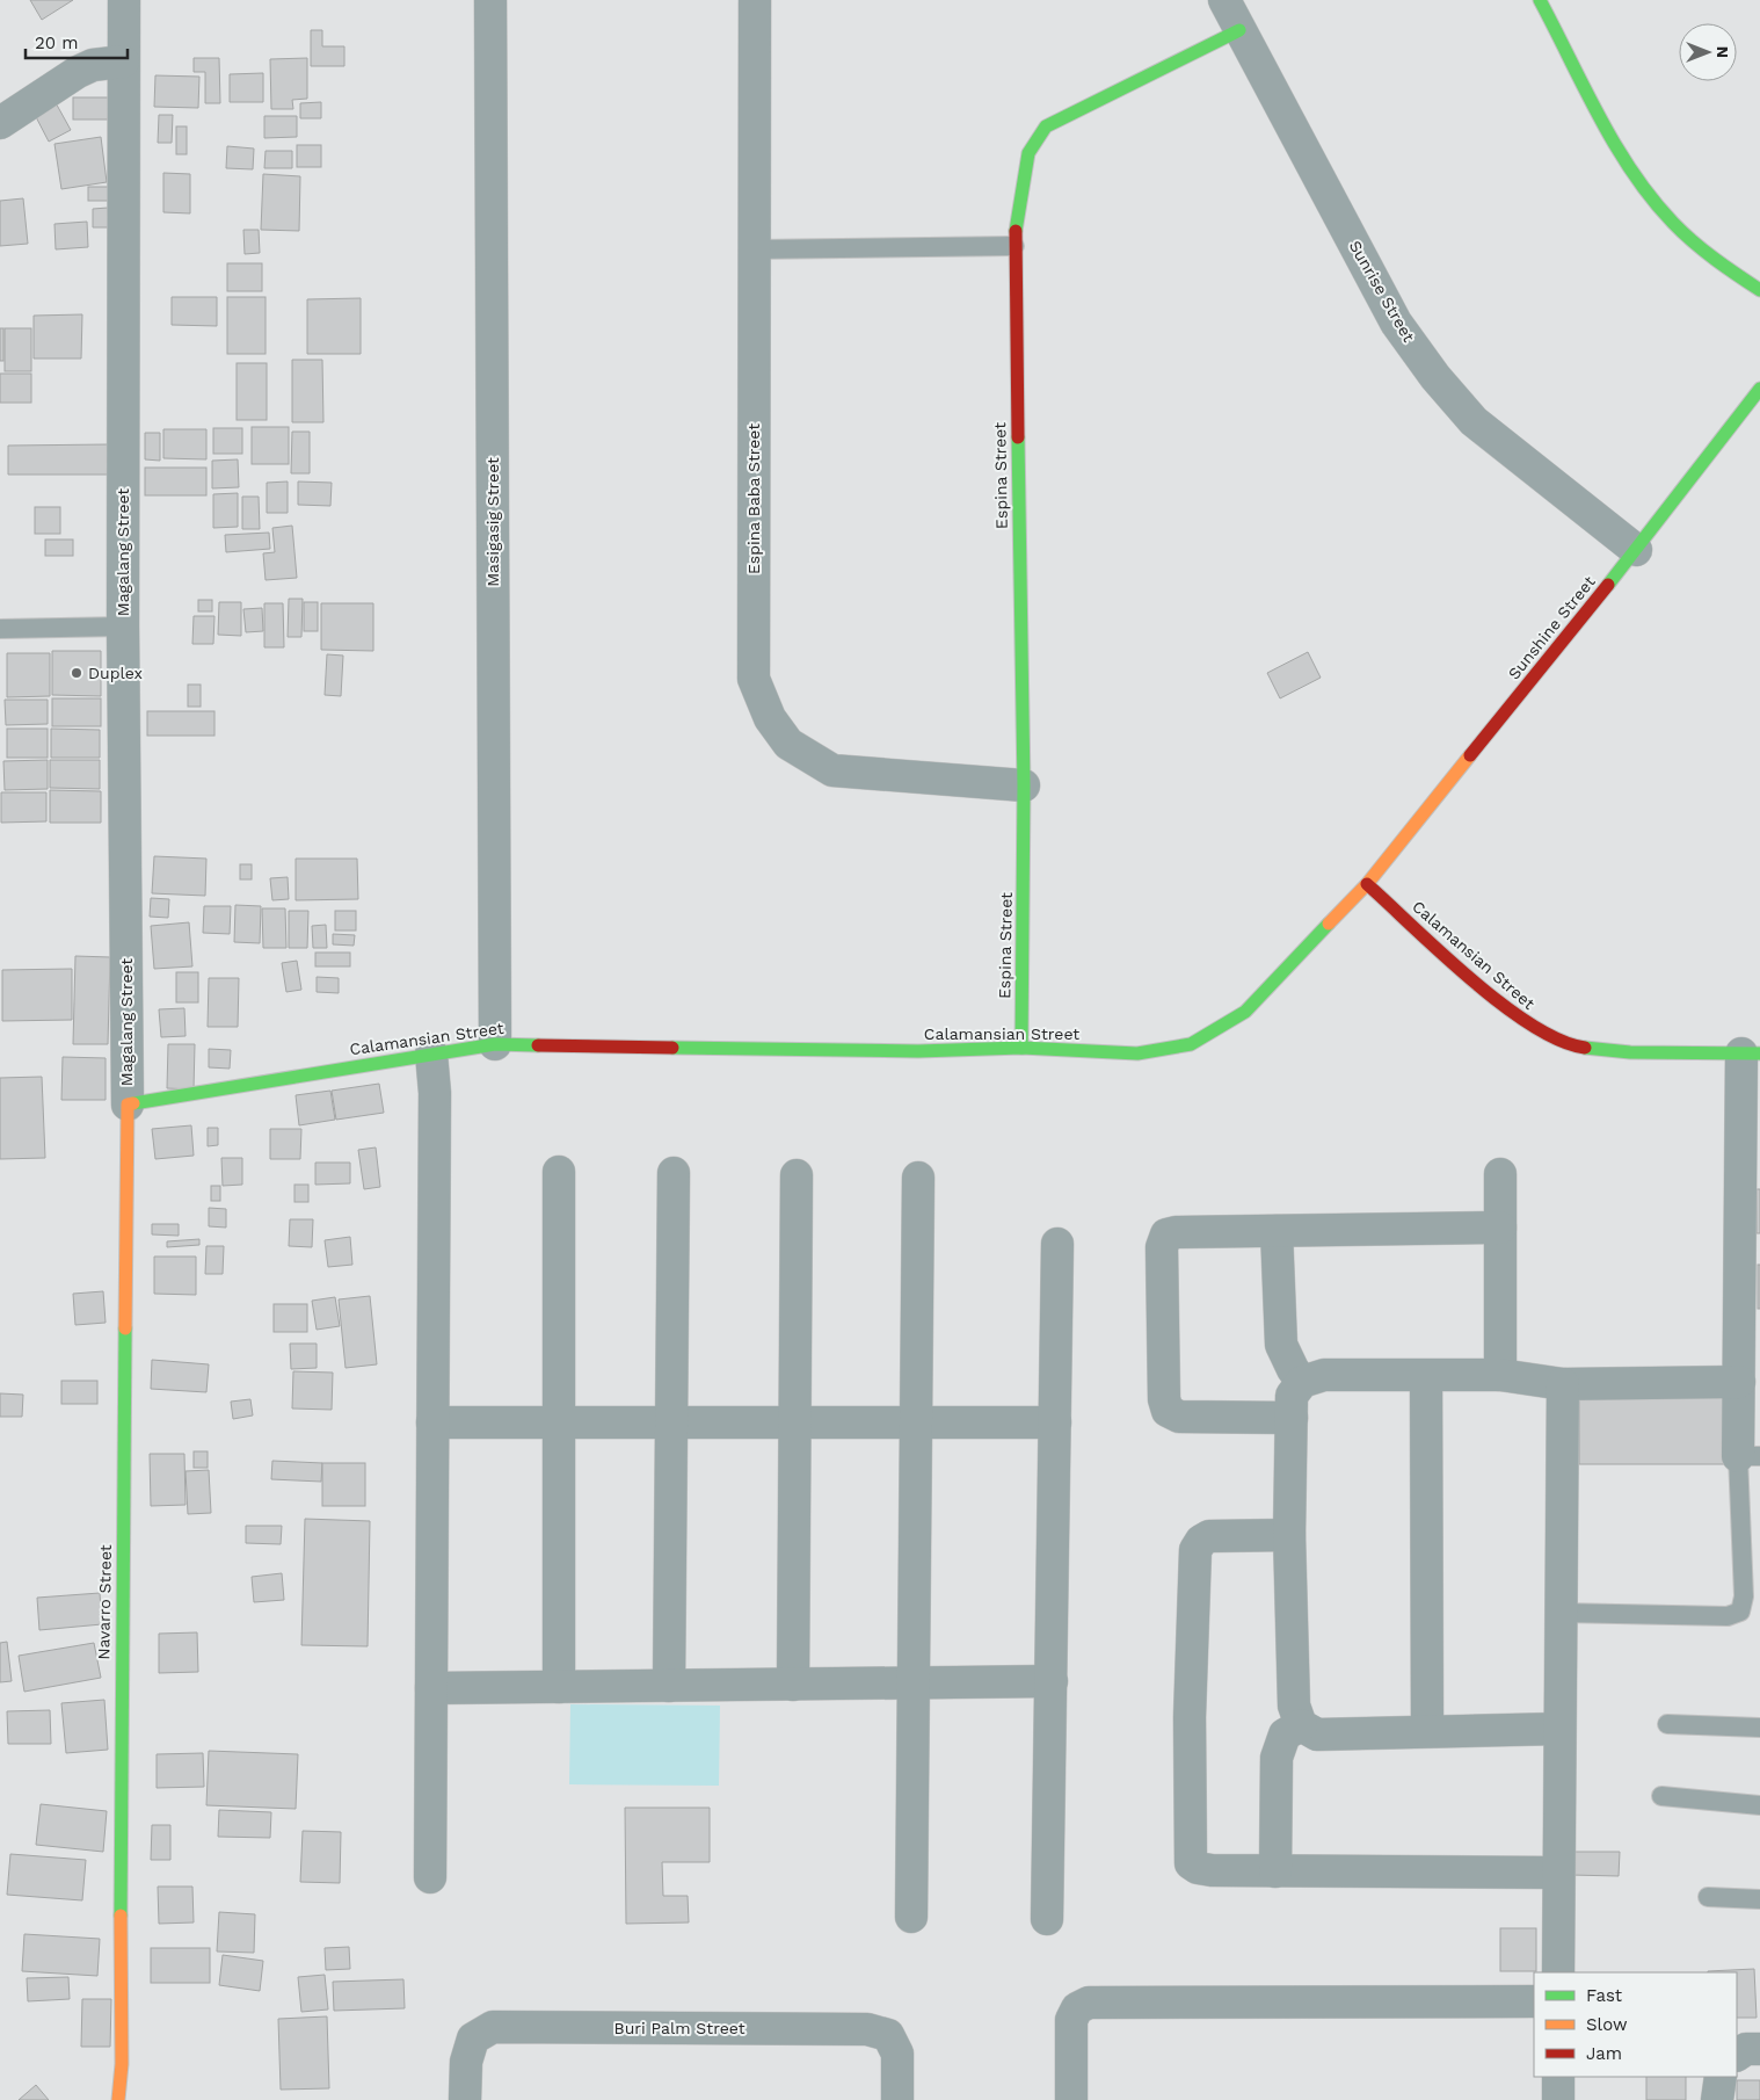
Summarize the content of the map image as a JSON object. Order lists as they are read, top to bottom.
{
  "streets": {
    "street": [
      "Sunrise Street",
      "Espina Street",
      "Espina Baba Street",
      "Masigasig Street",
      "Magalang Street",
      "Sunshine Street",
      "Calamansian Street",
      "Navarro Street",
      "Buri Palm Street"
    ]
  },
  "crossings": [
    ["Sunrise Street", "Espina Street"],
    ["Sunrise Street", "Sunshine Street"],
    ["Espina Street", "Espina Baba Street"],
    ["Espina Street", "Calamansian Street"],
    ["Masigasig Street", "Calamansian Street"],
    ["Magalang Street", "Calamansian Street"],
    ["Magalang Street", "Navarro Street"],
    ["Sunshine Street", "Calamansian Street"],
    ["Calamansian Street", "Navarro Street"]
  ],
  "places": ["Duplex"],
  "legend": ["Fast", "Slow", "Jam"],
  "scale_bar": "20 m",
  "north": "right"
}
